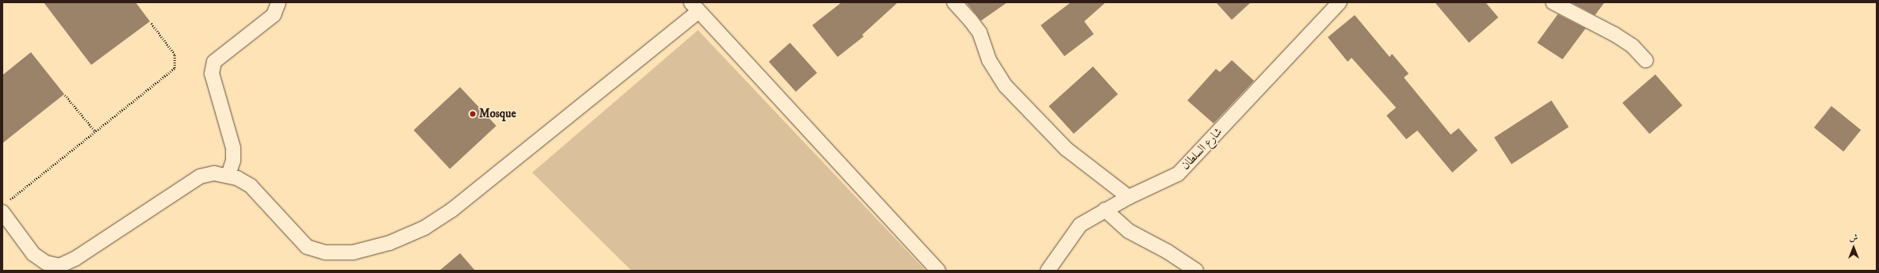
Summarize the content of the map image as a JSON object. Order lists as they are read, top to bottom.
{
  "streets": {
    "street": ["شارع السلطان"]
  },
  "places": ["Mosque"],
  "north": "top"
}
